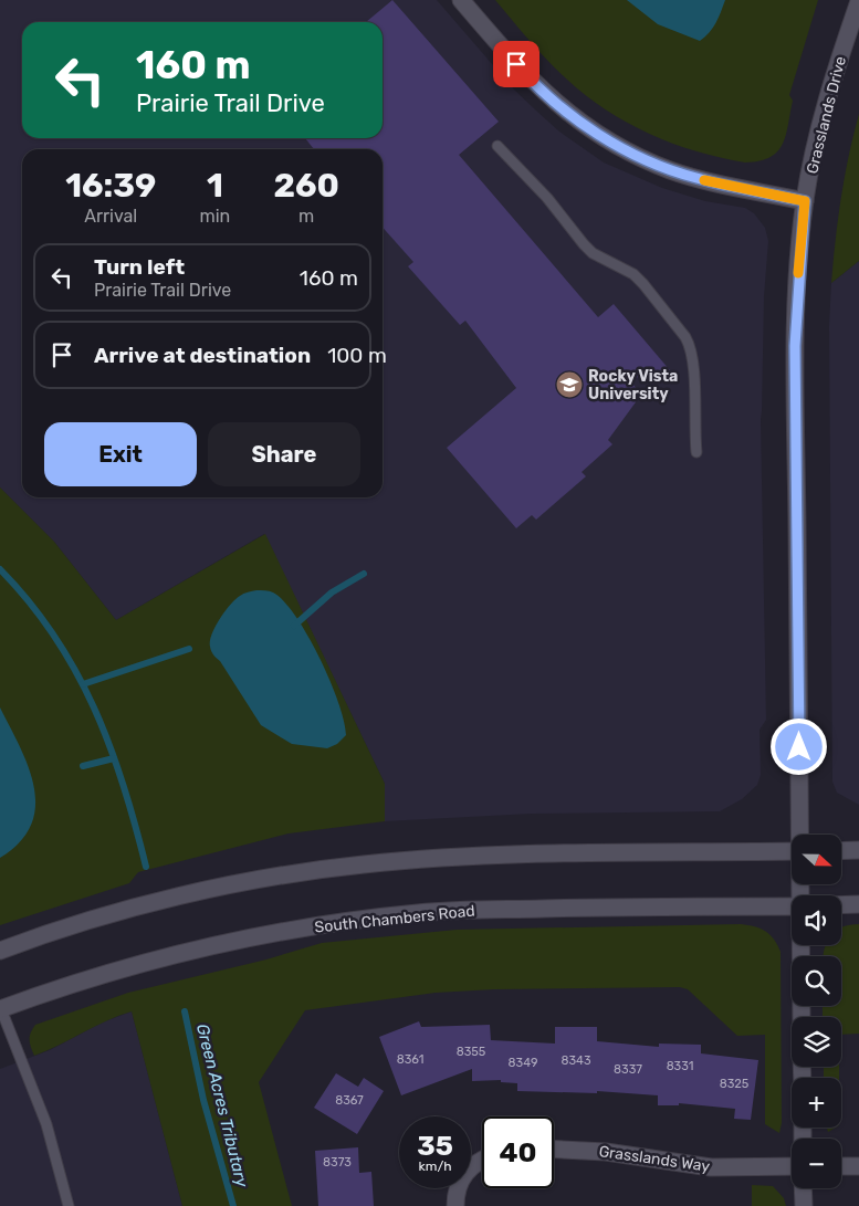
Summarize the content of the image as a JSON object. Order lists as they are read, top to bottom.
{
  "streets": {
    "street": ["Grasslands Drive", "South Chambers Road", "Grasslands Way"]
  },
  "water": ["Green Acres Tributary"],
  "places": {
    "school or university": ["Rocky Vista University"]
  },
  "house_numbers": [
    "8355",
    "8361",
    "8343",
    "8349",
    "8331",
    "8337",
    "8325",
    "8367",
    "8373"
  ],
  "north": "right",
  "page": {
    "turn": ["160 m", "Prairie Trail Drive"],
    "eta": [
      "16:39",
      "Arrival",
      "1",
      "min",
      "260",
      "m"
    ],
    "list": [
      {
        "name": "Turn left",
        "note": "Prairie Trail Drive",
        "value": "160 m"
      },
      {
        "name": "Arrive at destination",
        "value": "100 m"
      }
    ],
    "buttons": ["Exit", "Share"],
    "map_buttons": ["+", "−"],
    "speed": "35 km/h",
    "limit": "40"
  }
}
